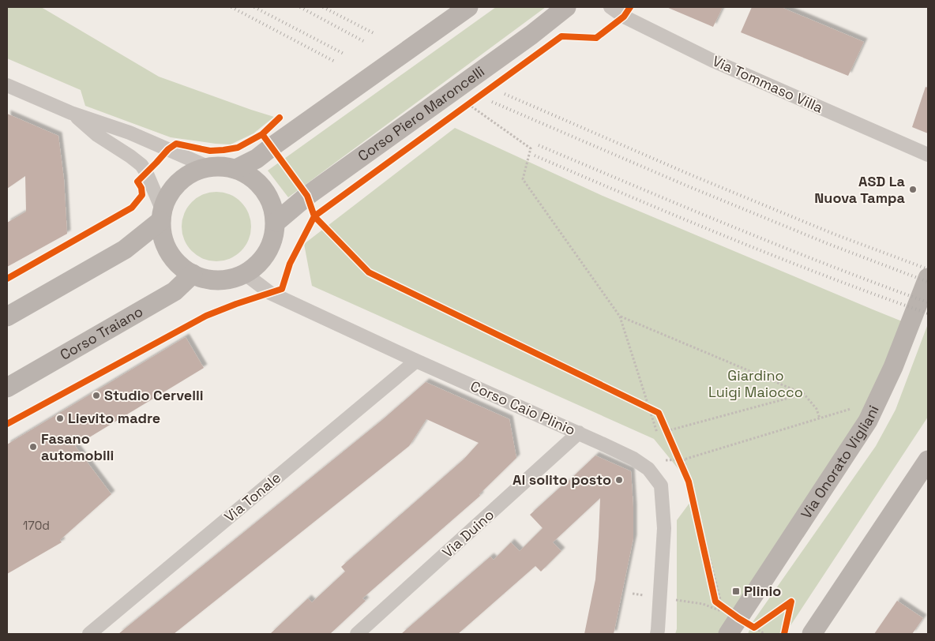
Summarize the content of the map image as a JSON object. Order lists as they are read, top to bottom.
{
  "streets": {
    "main road": ["Corso Piero Maroncelli", "Corso Traiano", "Via Onorato Vigliani"],
    "street": [
      "Via Tommaso Villa",
      "Corso Caio Plinio",
      "Via Tonale",
      "Via Duino"
    ]
  },
  "crossings": [
    ["Corso Piero Maroncelli", "Corso Traiano"],
    ["Corso Piero Maroncelli", "Corso Caio Plinio"],
    ["Corso Traiano", "Corso Caio Plinio"],
    ["Corso Caio Plinio", "Via Tonale"],
    ["Corso Caio Plinio", "Via Duino"]
  ],
  "parks": ["Giardino Luigi Maiocco"],
  "places": {
    "other": [
      "ASD La Nuova Tampa",
      "Studio Cervelli",
      "Lievito madre",
      "Fasano automobili",
      "Al solito posto"
    ],
    "transit": ["Plinio"]
  },
  "house_numbers": ["170d"]
}
